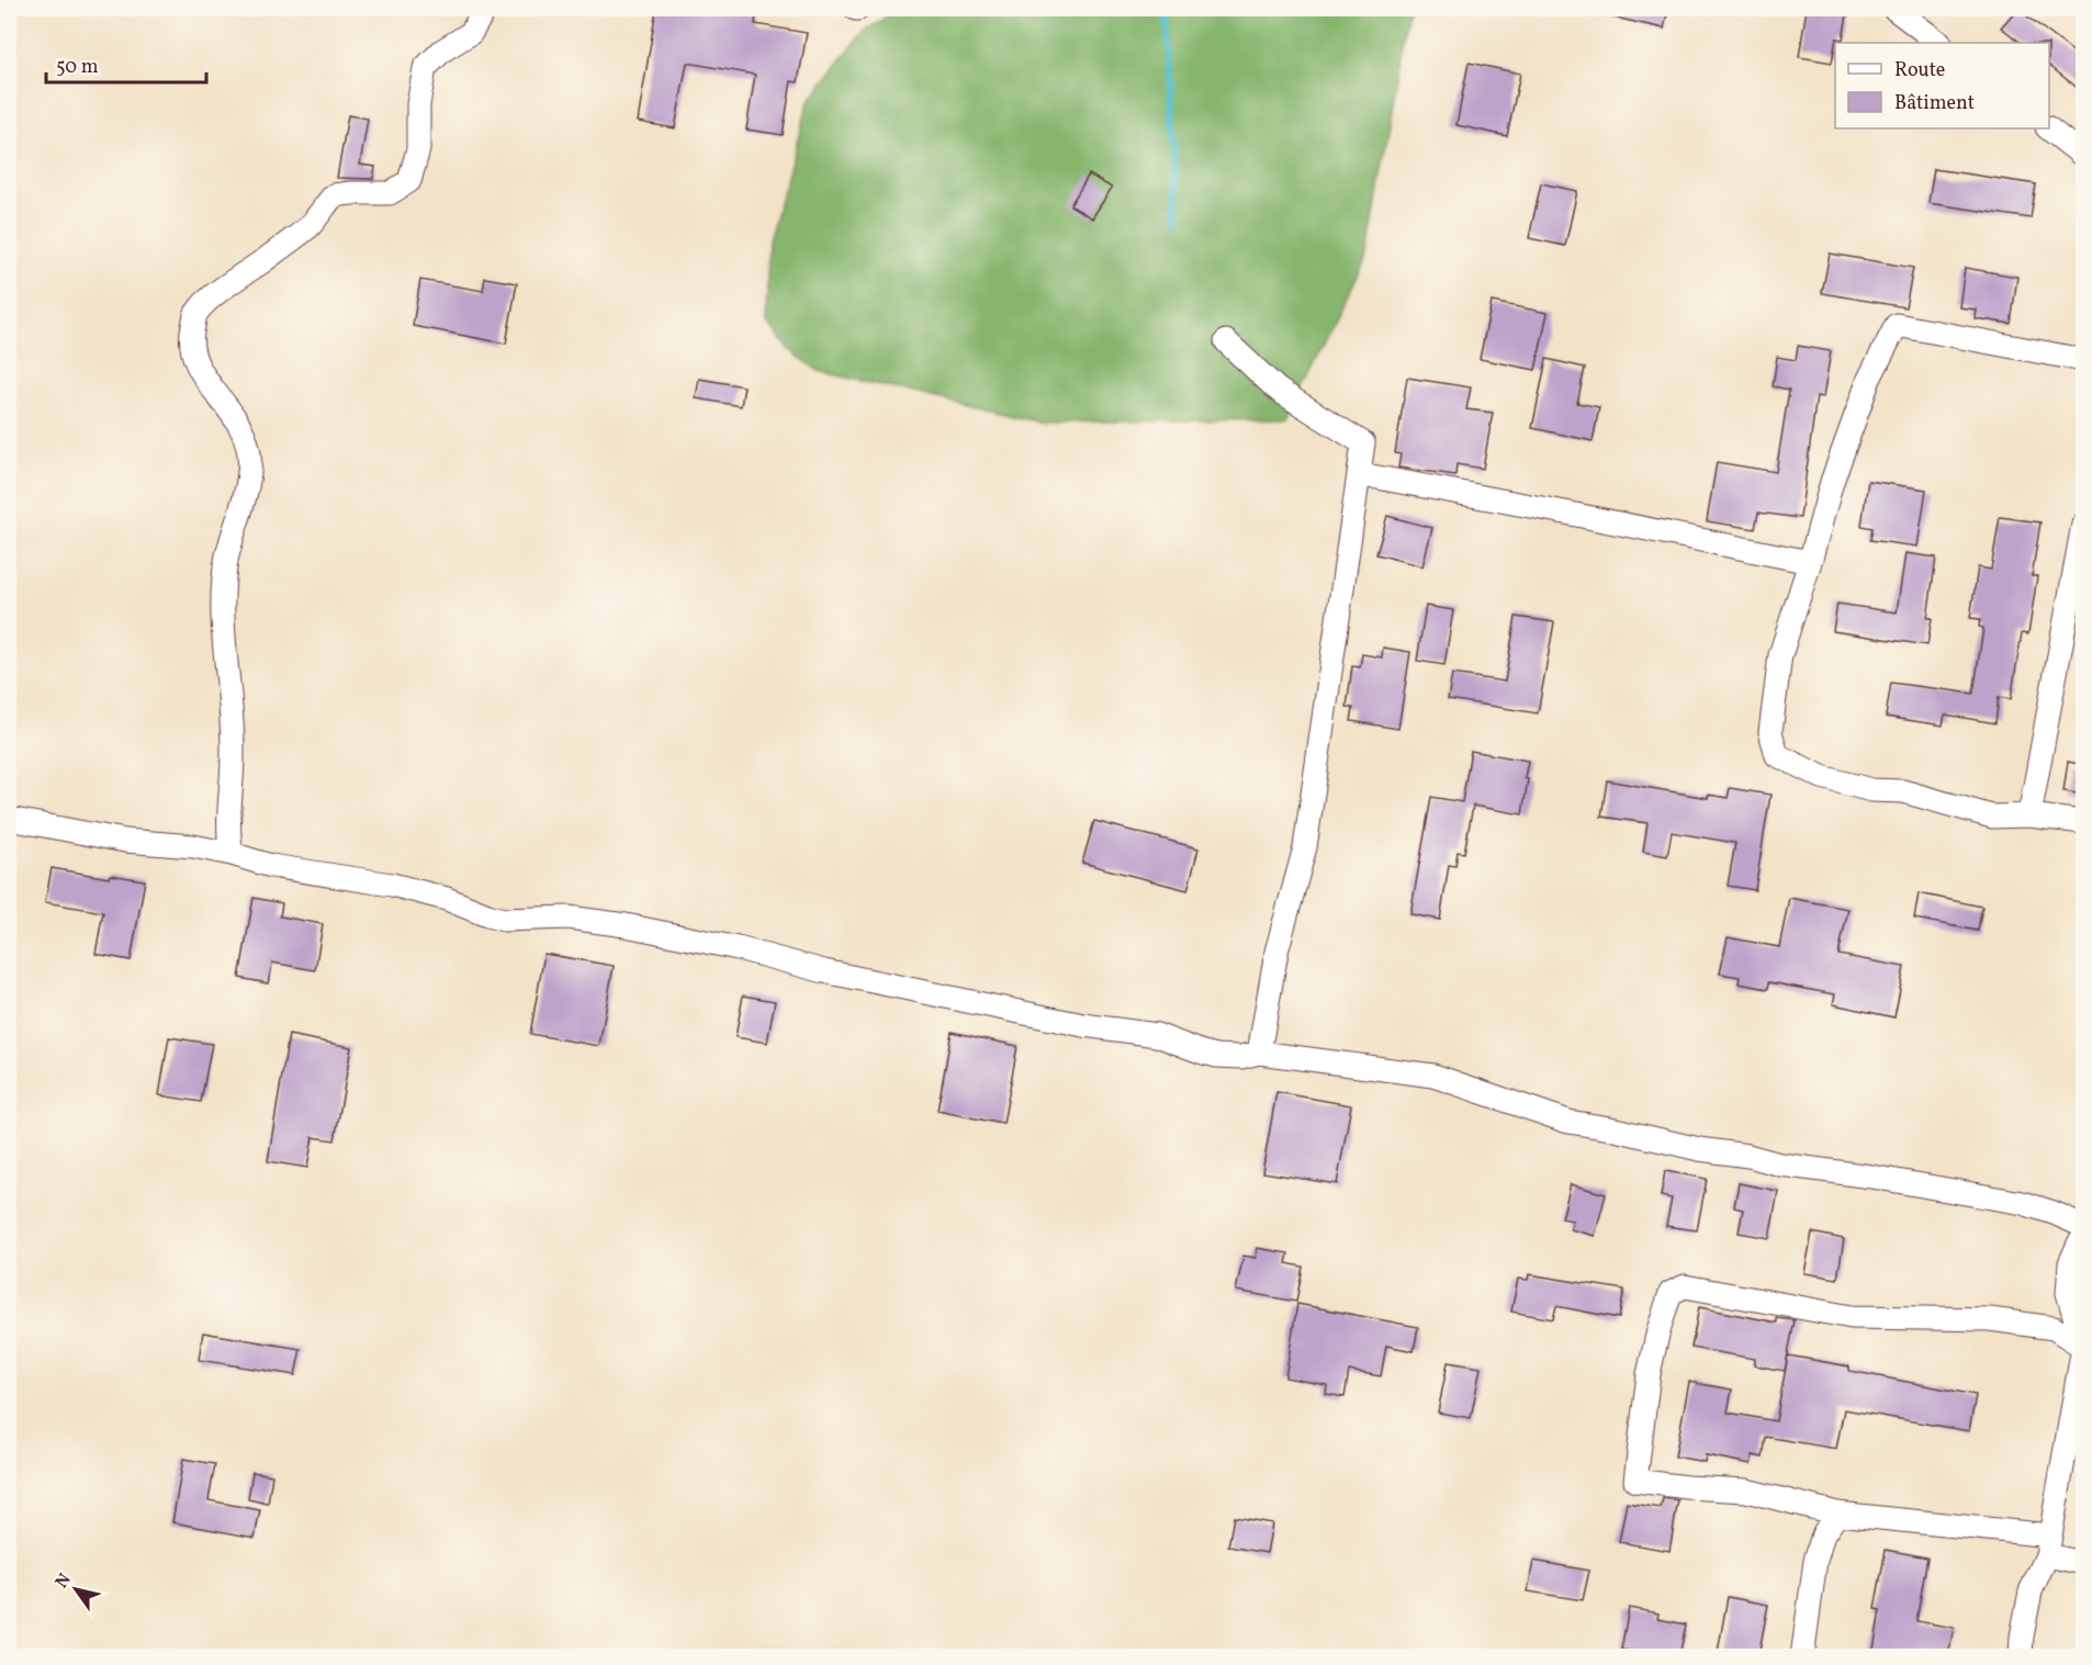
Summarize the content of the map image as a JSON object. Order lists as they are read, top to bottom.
{
  "legend": ["Route", "Bâtiment"],
  "scale_bar": "50 m",
  "north": "top left"
}
